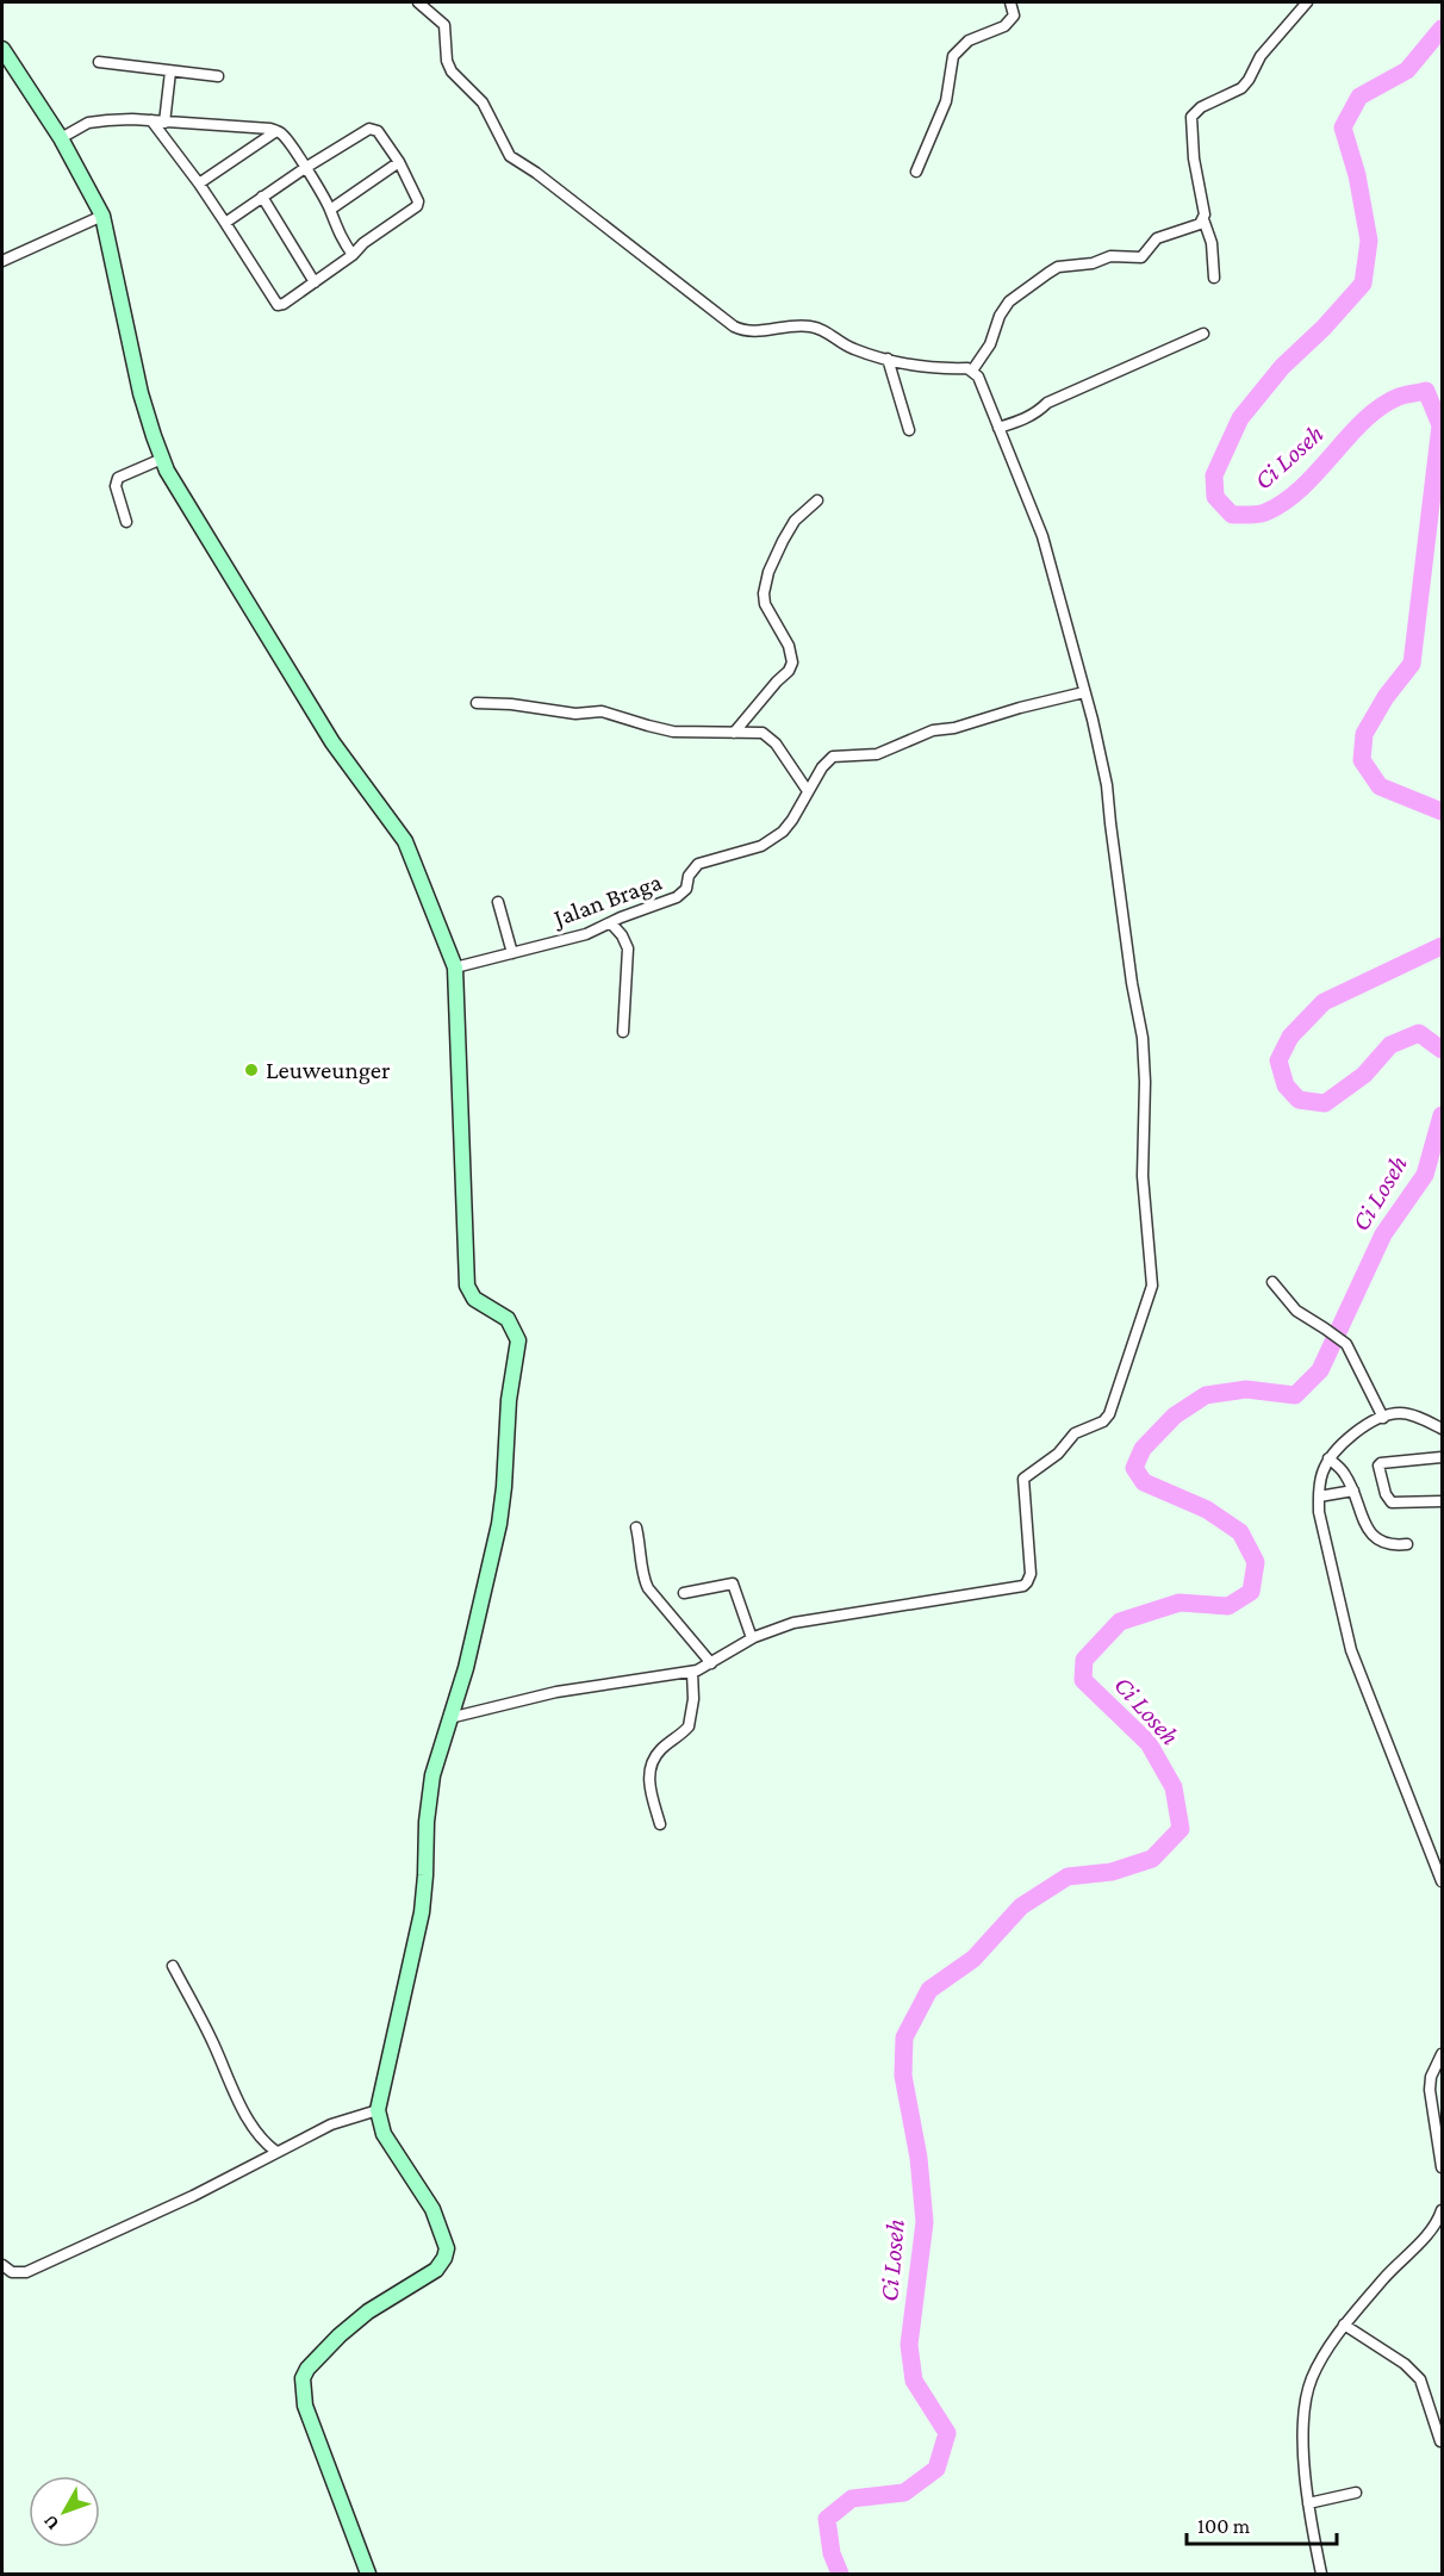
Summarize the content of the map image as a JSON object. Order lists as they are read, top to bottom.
{
  "streets": {
    "street": ["Jalan Braga"]
  },
  "water": ["Ci Loseh"],
  "places": ["Leuweunger"],
  "scale_bar": "100 m",
  "north": "bottom left"
}
